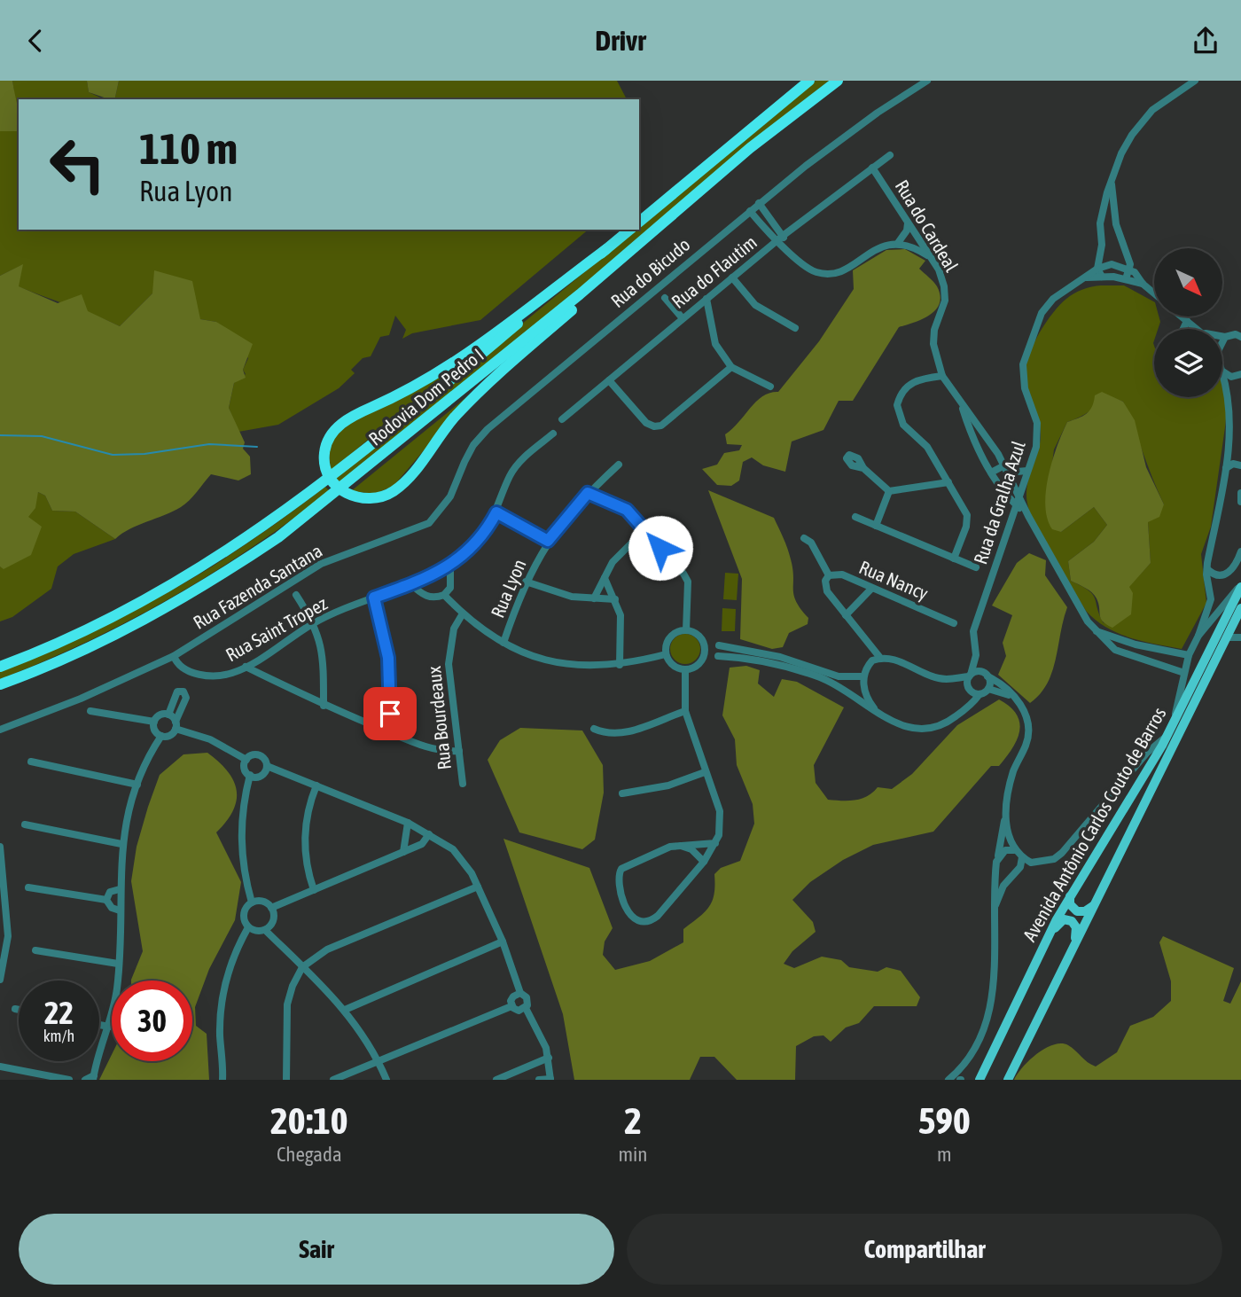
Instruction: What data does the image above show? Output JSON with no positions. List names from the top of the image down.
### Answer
{
  "streets": {
    "highway": ["Rodovia Dom Pedro I"],
    "main road": ["Avenida Antônio Carlos Couto de Barros"],
    "street": [
      "Rua do Cardeal",
      "Rua do Flautim",
      "Rua do Bicudo",
      "Rua da Gralha Azul",
      "Rua Nancy",
      "Rua Fazenda Santana",
      "Rua Lyon",
      "Rua Saint Tropez",
      "Rua Bourdeaux"
    ]
  },
  "crossings": [
    ["Rua do Cardeal", "Rua do Flautim"],
    ["Rua do Bicudo", "Rua Fazenda Santana"],
    ["Rua Fazenda Santana", "Rua Saint Tropez"]
  ],
  "north": "bottom right",
  "page": {
    "header": "Drivr",
    "turn": ["110 m", "Rua Lyon"],
    "speed": "22 km/h",
    "limit": "30",
    "eta": [
      "20:10",
      "Chegada",
      "2",
      "min",
      "590",
      "m"
    ],
    "buttons": ["Sair", "Compartilhar"]
  }
}
